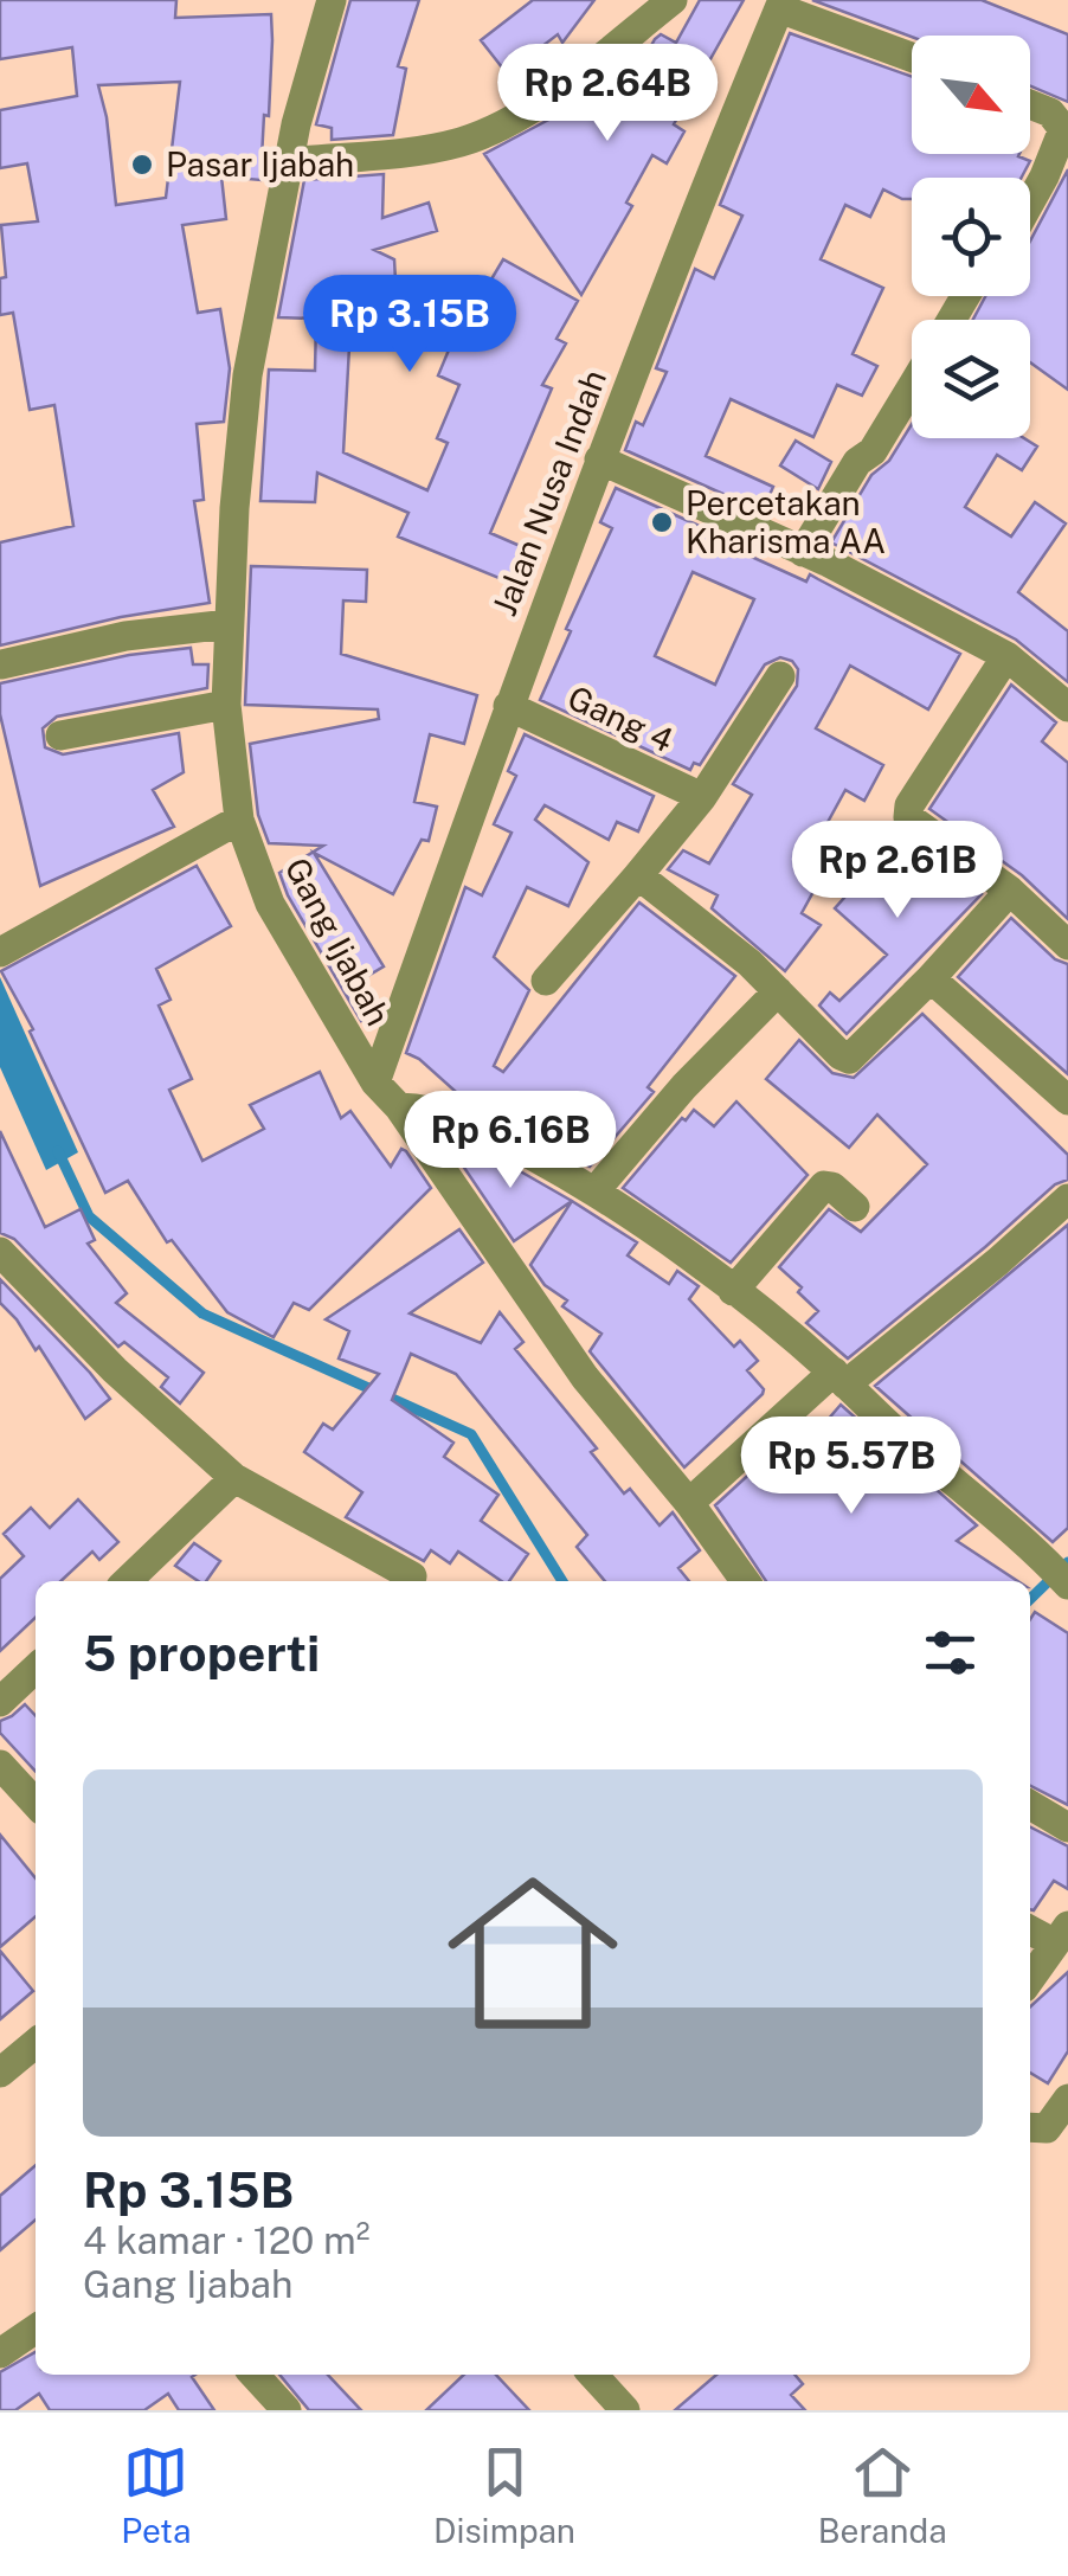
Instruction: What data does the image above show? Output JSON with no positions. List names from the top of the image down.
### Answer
{
  "streets": {
    "street": ["Jalan Nusa Indah", "Gang 4", "Gang Ijabah"]
  },
  "crossings": [
    ["Jalan Nusa Indah", "Gang 4"],
    ["Jalan Nusa Indah", "Gang Ijabah"]
  ],
  "places": ["Pasar Ijabah", "Percetakan Kharisma AA"],
  "north": "bottom right",
  "page": {
    "price": [
      "Rp 2.64B",
      "Rp 3.15B",
      "Rp 2.61B",
      "Rp 6.16B",
      "Rp 5.57B"
    ],
    "heading": "5 properti",
    "list": [
      {
        "name": "Rp 3.15B",
        "note": "4 kamar · 120 m² · Gang Ijabah"
      }
    ],
    "tabs": ["Peta", "Disimpan", "Beranda"]
  }
}
